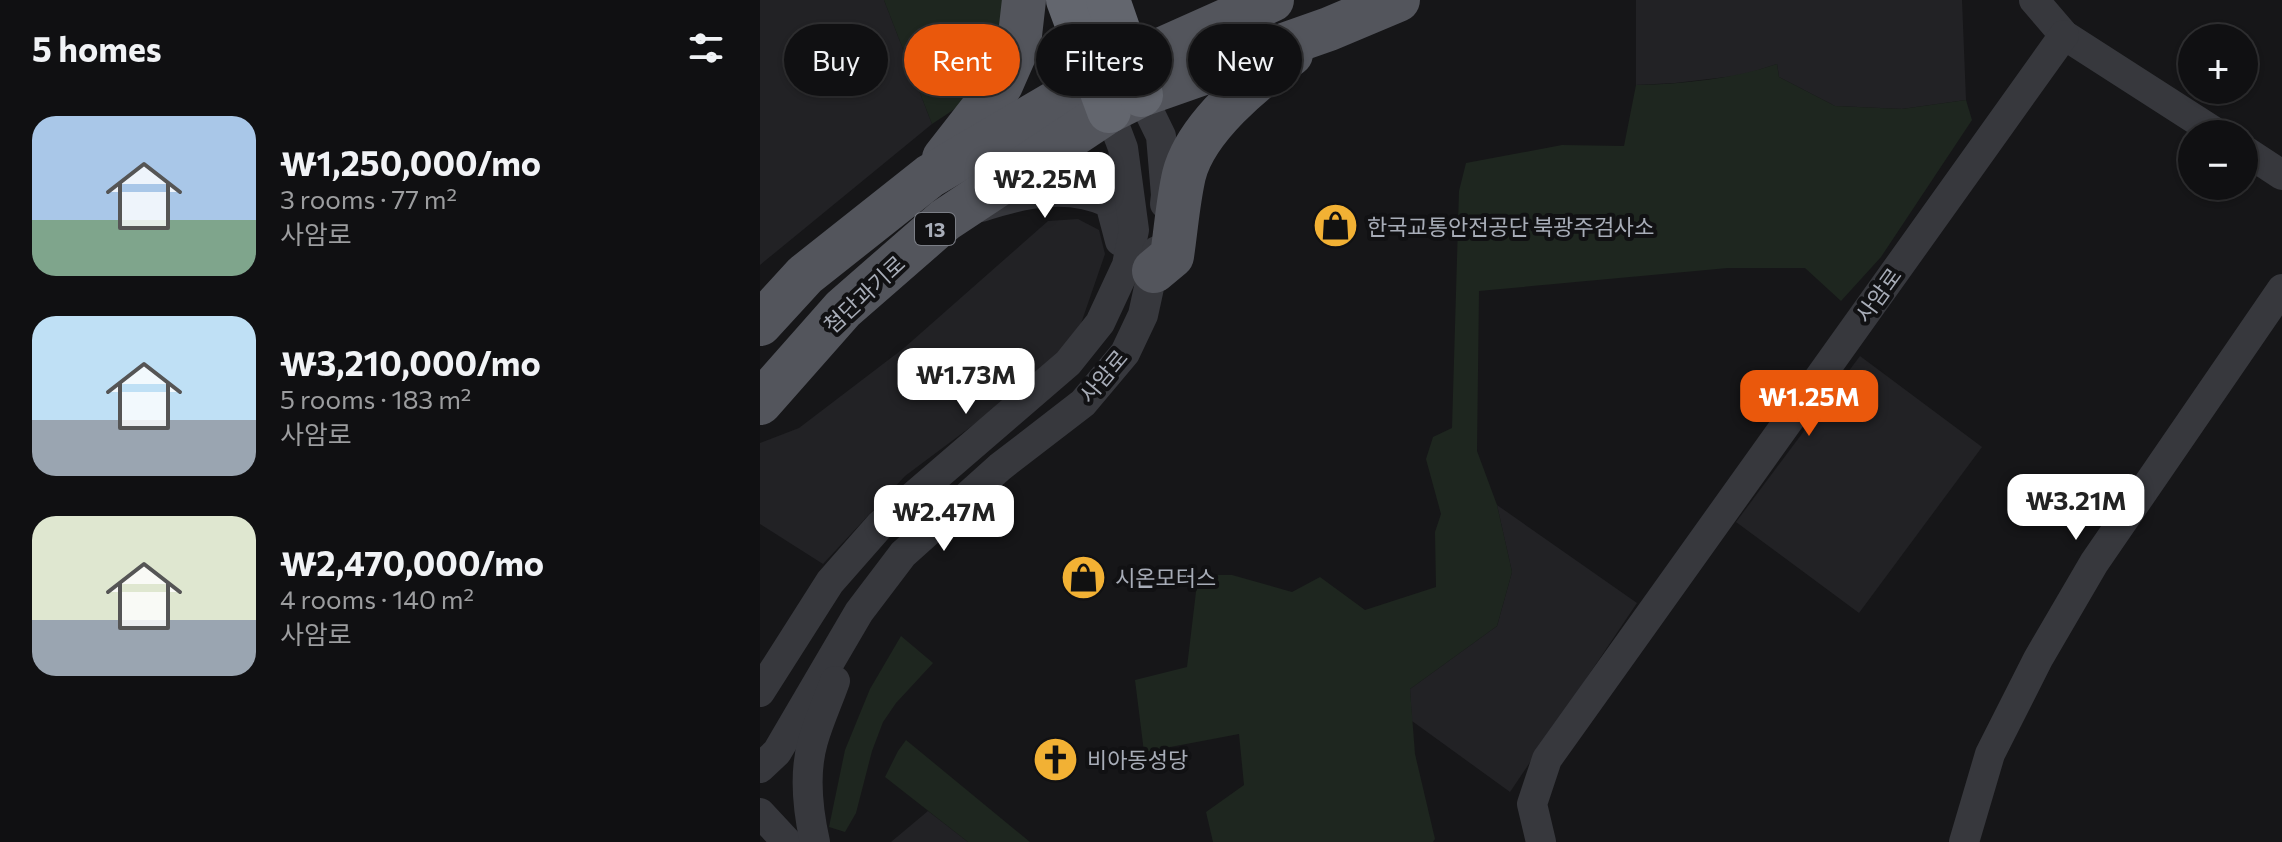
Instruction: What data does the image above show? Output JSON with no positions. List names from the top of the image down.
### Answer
{
  "streets": {
    "main road": ["13", "첨단과기로"],
    "street": ["사암로"]
  },
  "crossings": [
    ["첨단과기로", "사암로"]
  ],
  "places": {
    "shop": ["한국교통안전공단 북광주검사소", "시온모터스"],
    "church": ["비아동성당"]
  },
  "page": {
    "heading": "5 homes",
    "map_buttons": ["+", "−"],
    "chip": [
      "Buy",
      "Rent",
      "Filters",
      "New"
    ],
    "list": [
      {
        "name": "₩1,250,000/mo",
        "note": "3 rooms · 77 m² · 사암로"
      },
      {
        "name": "₩3,210,000/mo",
        "note": "5 rooms · 183 m² · 사암로"
      },
      {
        "name": "₩2,470,000/mo",
        "note": "4 rooms · 140 m² · 사암로"
      }
    ],
    "price": [
      "₩2.25M",
      "₩1.73M",
      "₩1.25M",
      "₩3.21M",
      "₩2.47M"
    ]
  }
}
